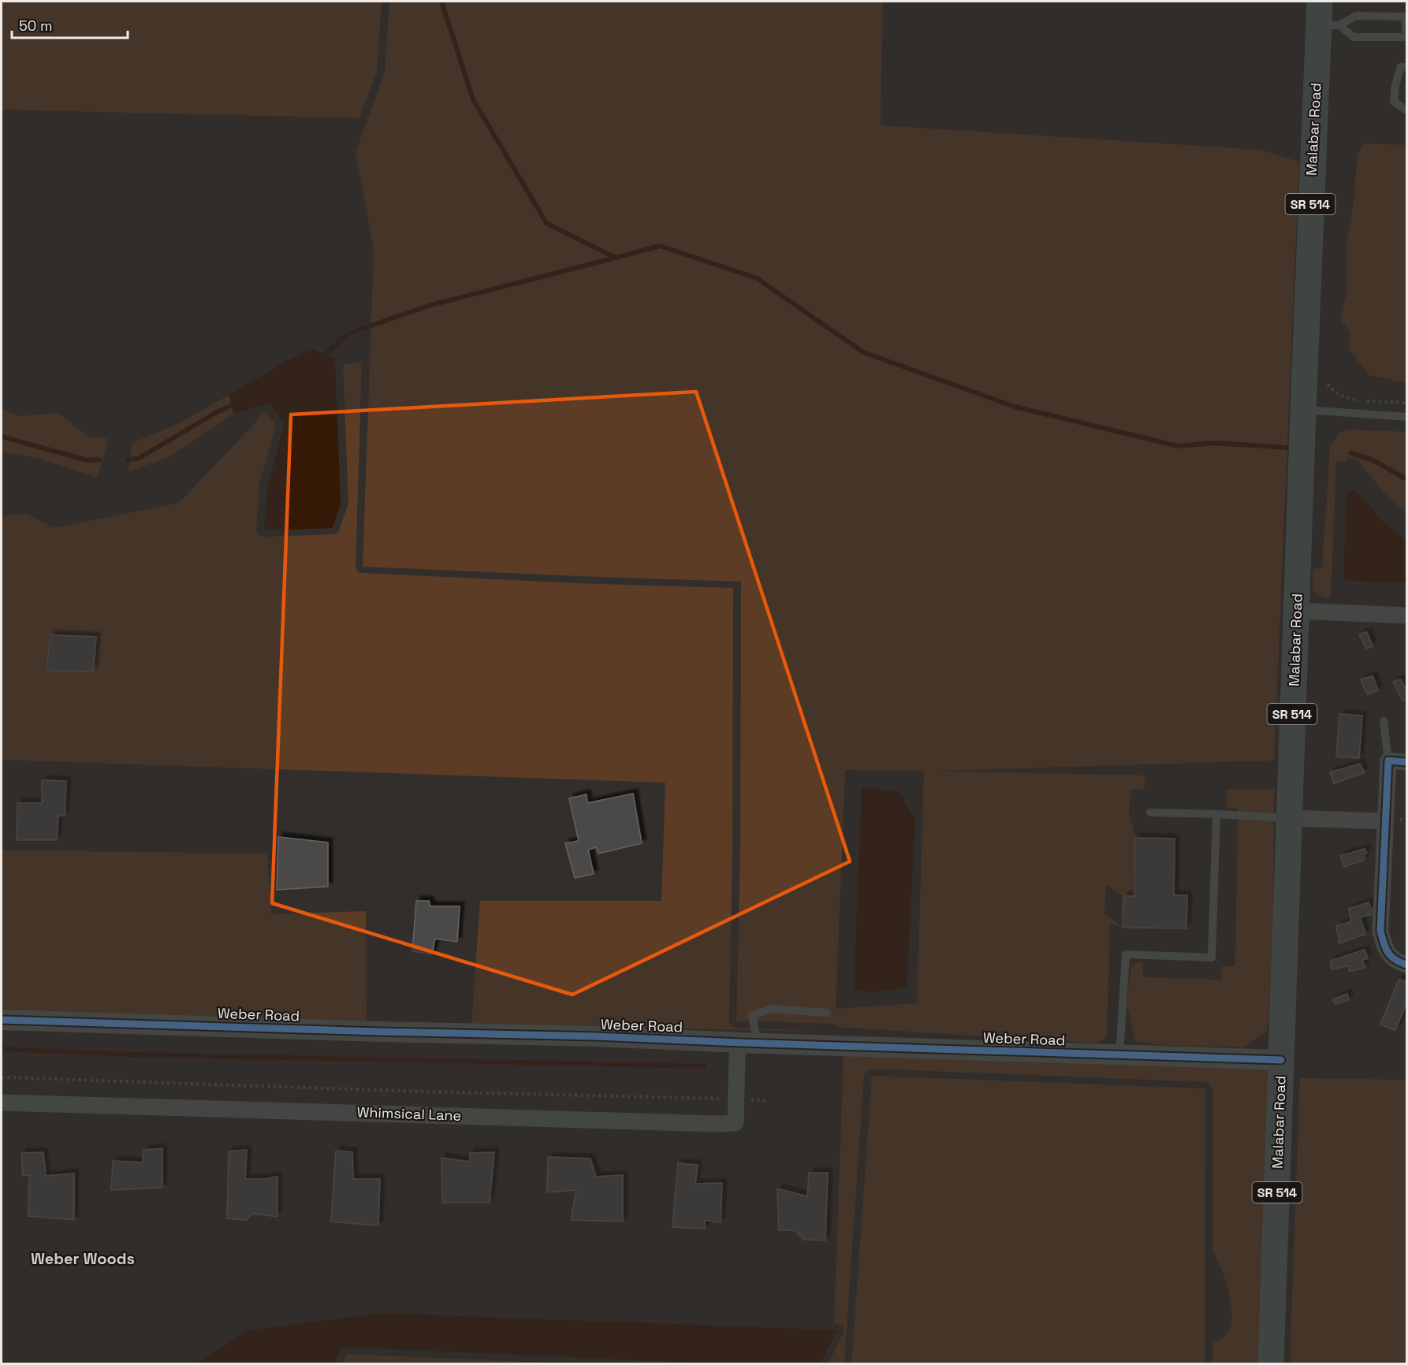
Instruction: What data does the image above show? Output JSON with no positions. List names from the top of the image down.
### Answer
{
  "streets": {
    "main road": ["Malabar Road", "SR 514"],
    "street": ["Weber Road", "Whimsical Lane"]
  },
  "crossings": [
    ["Malabar Road", "Weber Road"],
    ["Weber Road", "Whimsical Lane"]
  ],
  "districts": ["Weber Woods"],
  "scale_bar": "50 m"
}
